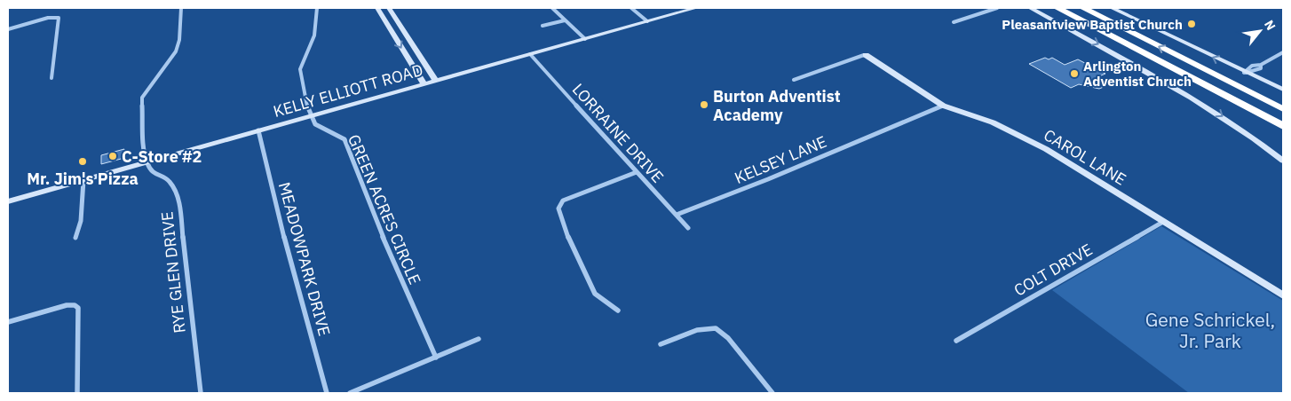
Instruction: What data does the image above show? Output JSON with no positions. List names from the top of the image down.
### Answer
{
  "streets": {
    "street": [
      "KELLY ELLIOTT ROAD",
      "LORRAINE DRIVE",
      "CAROL LANE",
      "KELSEY LANE",
      "GREEN ACRES CIRCLE",
      "MEADOWPARK DRIVE",
      "COLT DRIVE",
      "RYE GLEN DRIVE"
    ]
  },
  "crossings": [
    ["KELLY ELLIOTT ROAD", "LORRAINE DRIVE"],
    ["KELLY ELLIOTT ROAD", "GREEN ACRES CIRCLE"],
    ["KELLY ELLIOTT ROAD", "MEADOWPARK DRIVE"],
    ["KELLY ELLIOTT ROAD", "RYE GLEN DRIVE"],
    ["LORRAINE DRIVE", "KELSEY LANE"],
    ["CAROL LANE", "KELSEY LANE"],
    ["CAROL LANE", "COLT DRIVE"]
  ],
  "parks": ["Gene Schrickel, Jr. Park"],
  "places": [
    "Pleasantview Baptist Church",
    "Arlington Adventist Chruch",
    "Burton Adventist Academy",
    "C-Store #2",
    "Mr. Jim's Pizza"
  ],
  "north": "top right"
}
